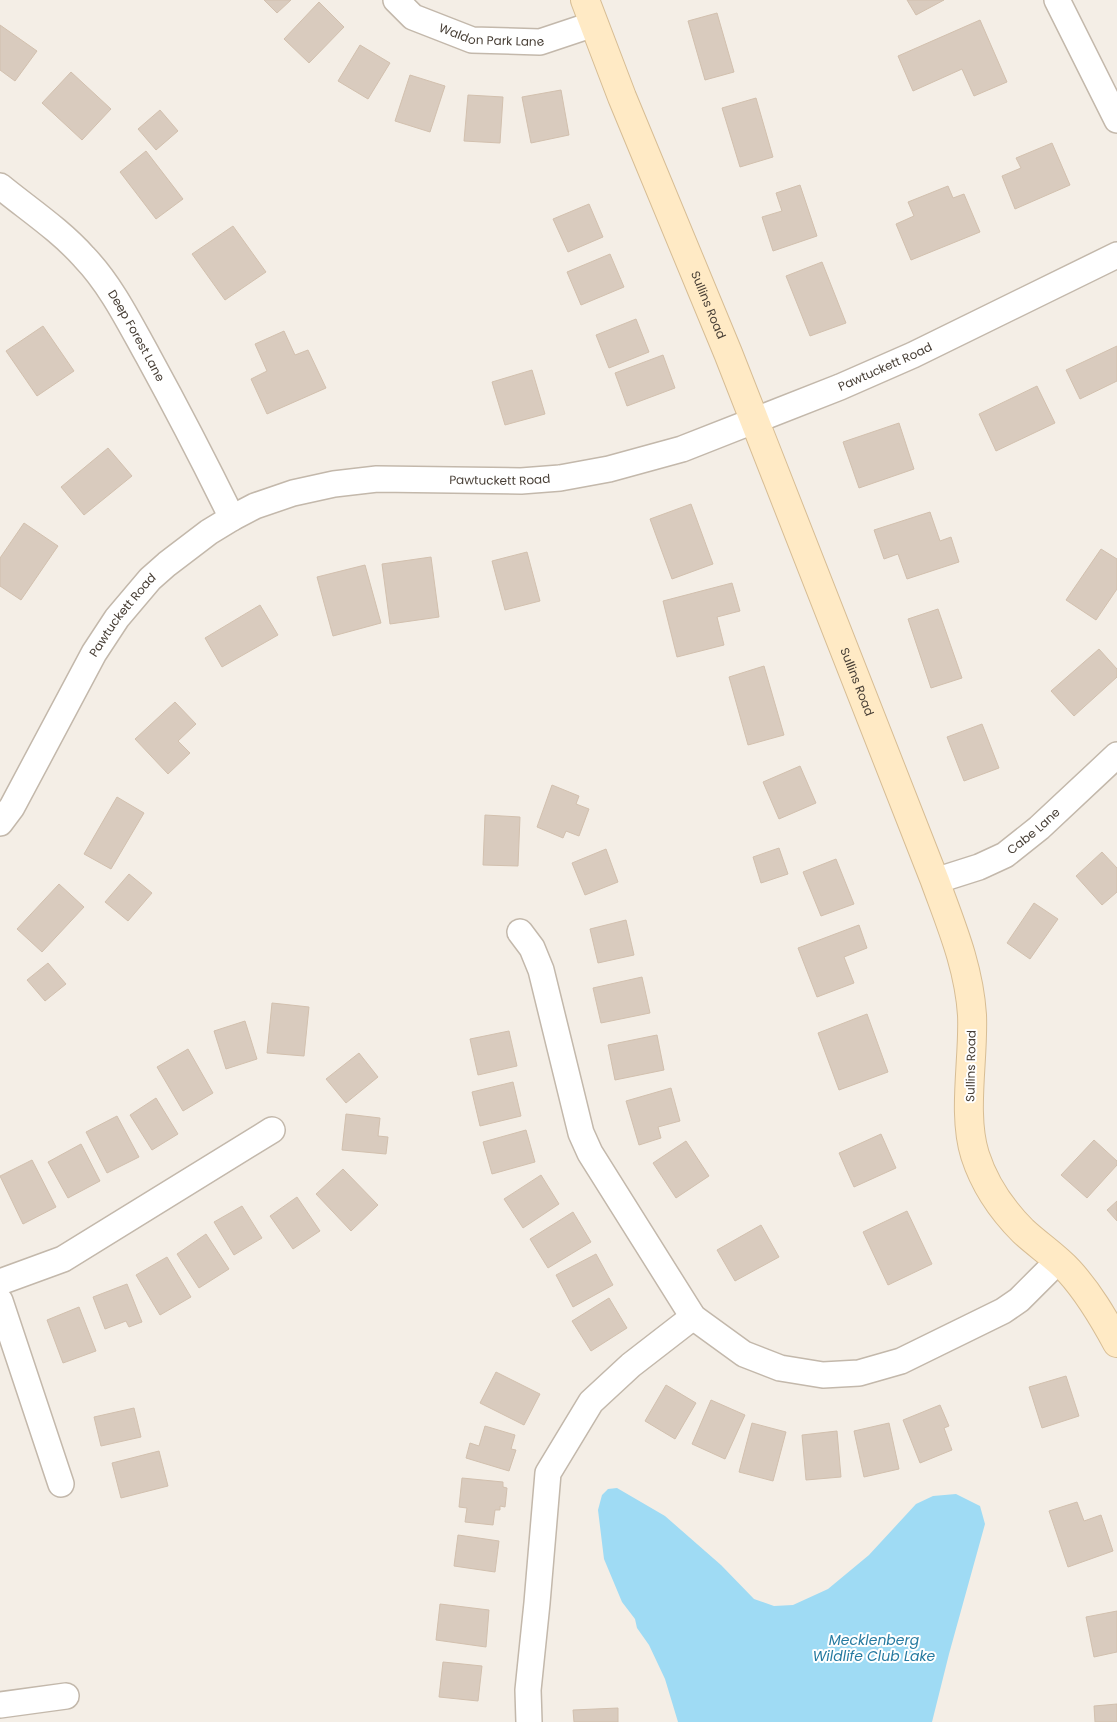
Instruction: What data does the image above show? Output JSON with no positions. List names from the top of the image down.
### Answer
{
  "streets": {
    "street": [
      "Waldon Park Lane",
      "Sullins Road",
      "Deep Forest Lane",
      "Pawtuckett Road",
      "Cabe Lane"
    ]
  },
  "crossings": [
    ["Waldon Park Lane", "Sullins Road"],
    ["Sullins Road", "Pawtuckett Road"],
    ["Sullins Road", "Cabe Lane"],
    ["Deep Forest Lane", "Pawtuckett Road"]
  ],
  "water": ["Mecklenberg Wildlife Club Lake"]
}
